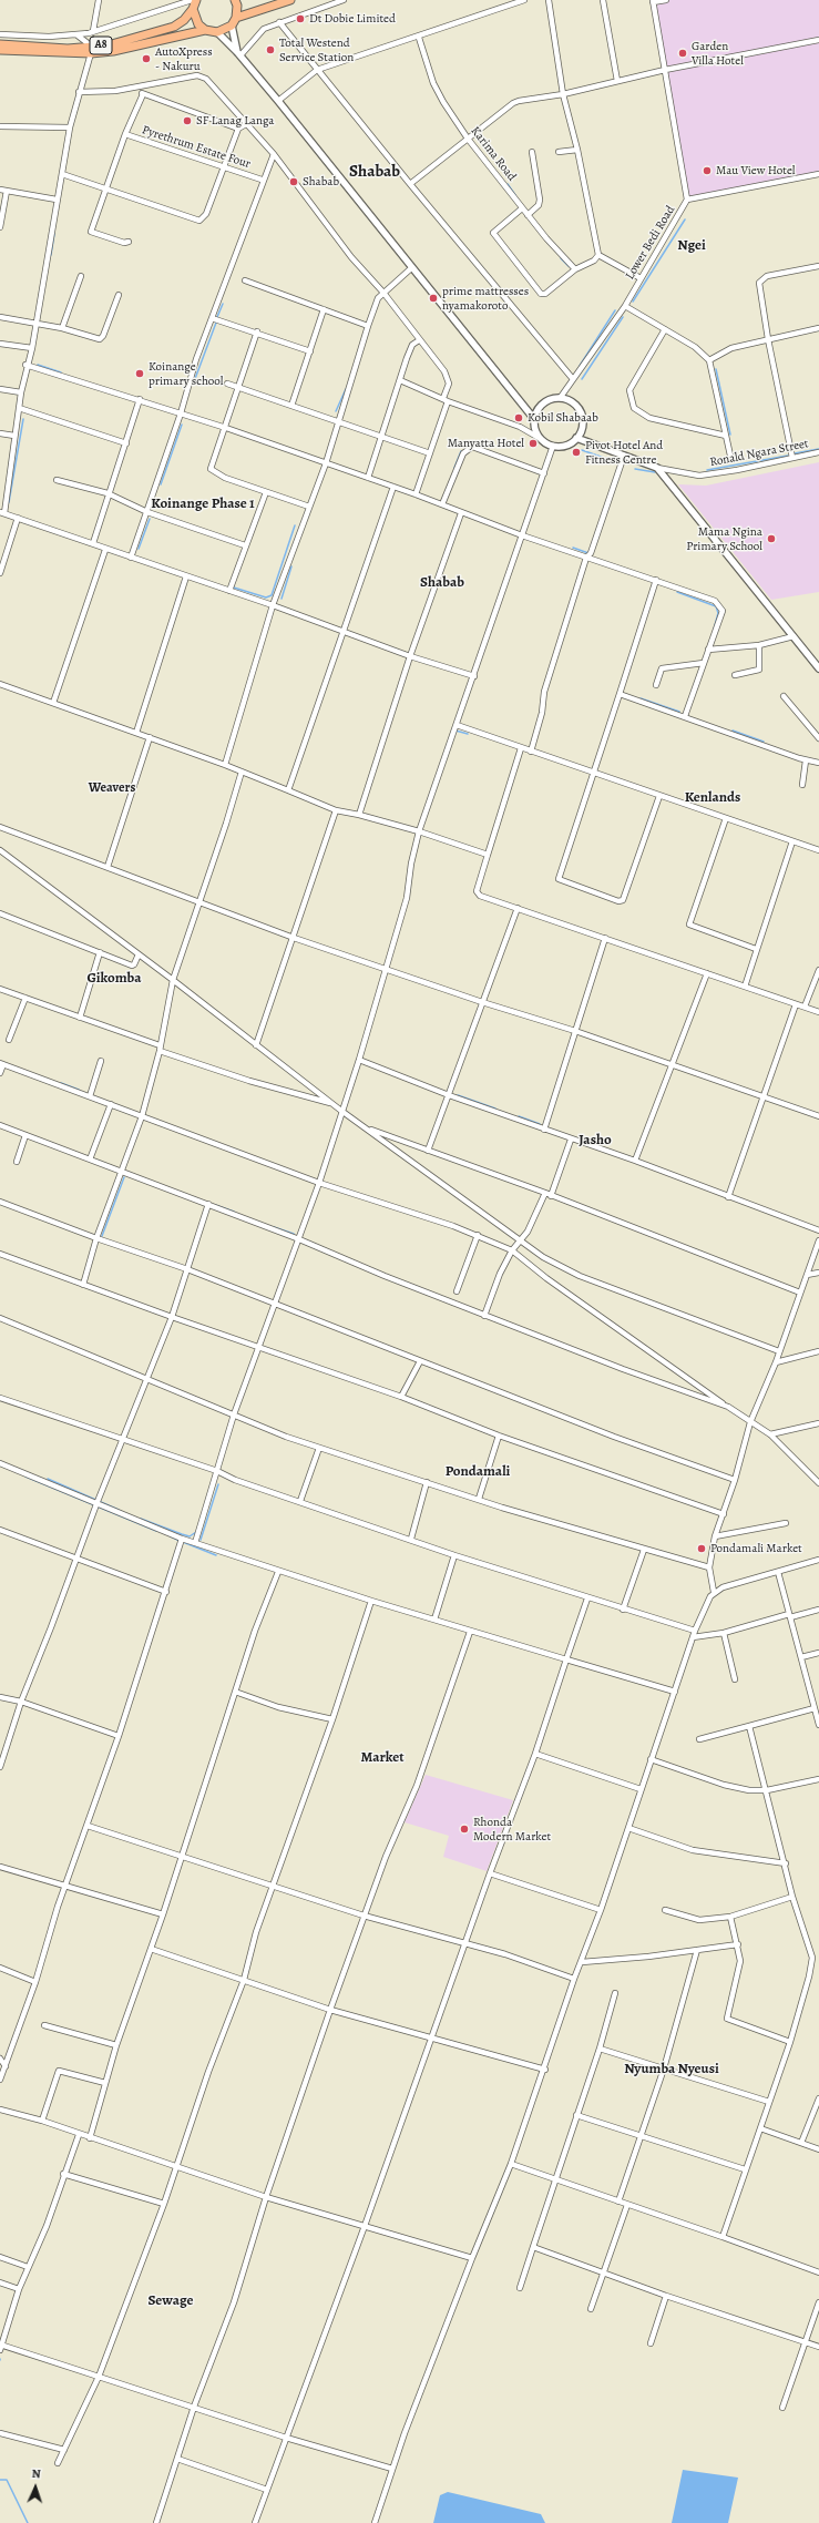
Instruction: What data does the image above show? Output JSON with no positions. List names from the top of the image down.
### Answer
{
  "streets": {
    "highway": ["A8"],
    "street": [
      "Pyrethrum Estate Four",
      "Karima Road",
      "Lower Bedi Road",
      "Ronald Ngara Street"
    ]
  },
  "crossings": [
    ["Lower Bedi Road", "Ronald Ngara Street"]
  ],
  "districts": [
    "Shabab",
    "Ngei",
    "Koinange Phase 1",
    "Shabab",
    "Weavers",
    "Kenlands",
    "Gikomba",
    "Jasho",
    "Pondamali",
    "Market",
    "Nyumba Nyeusi",
    "Sewage"
  ],
  "places": [
    "Dt Dobie Limited",
    "Total Westend Service Station",
    "Garden Villa Hotel",
    "AutoXpress - Nakuru",
    "SF Lanag Langa",
    "Mau View Hotel",
    "Shabab",
    "prime mattresses nyamakoroto",
    "Koinange primary school",
    "Kobil Shabaab",
    "Manyatta Hotel",
    "Pivot Hotel And Fitness Centre",
    "Mama Ngina Primary School",
    "Pondamali Market",
    "Rhonda Modern Market"
  ],
  "north": "top"
}
